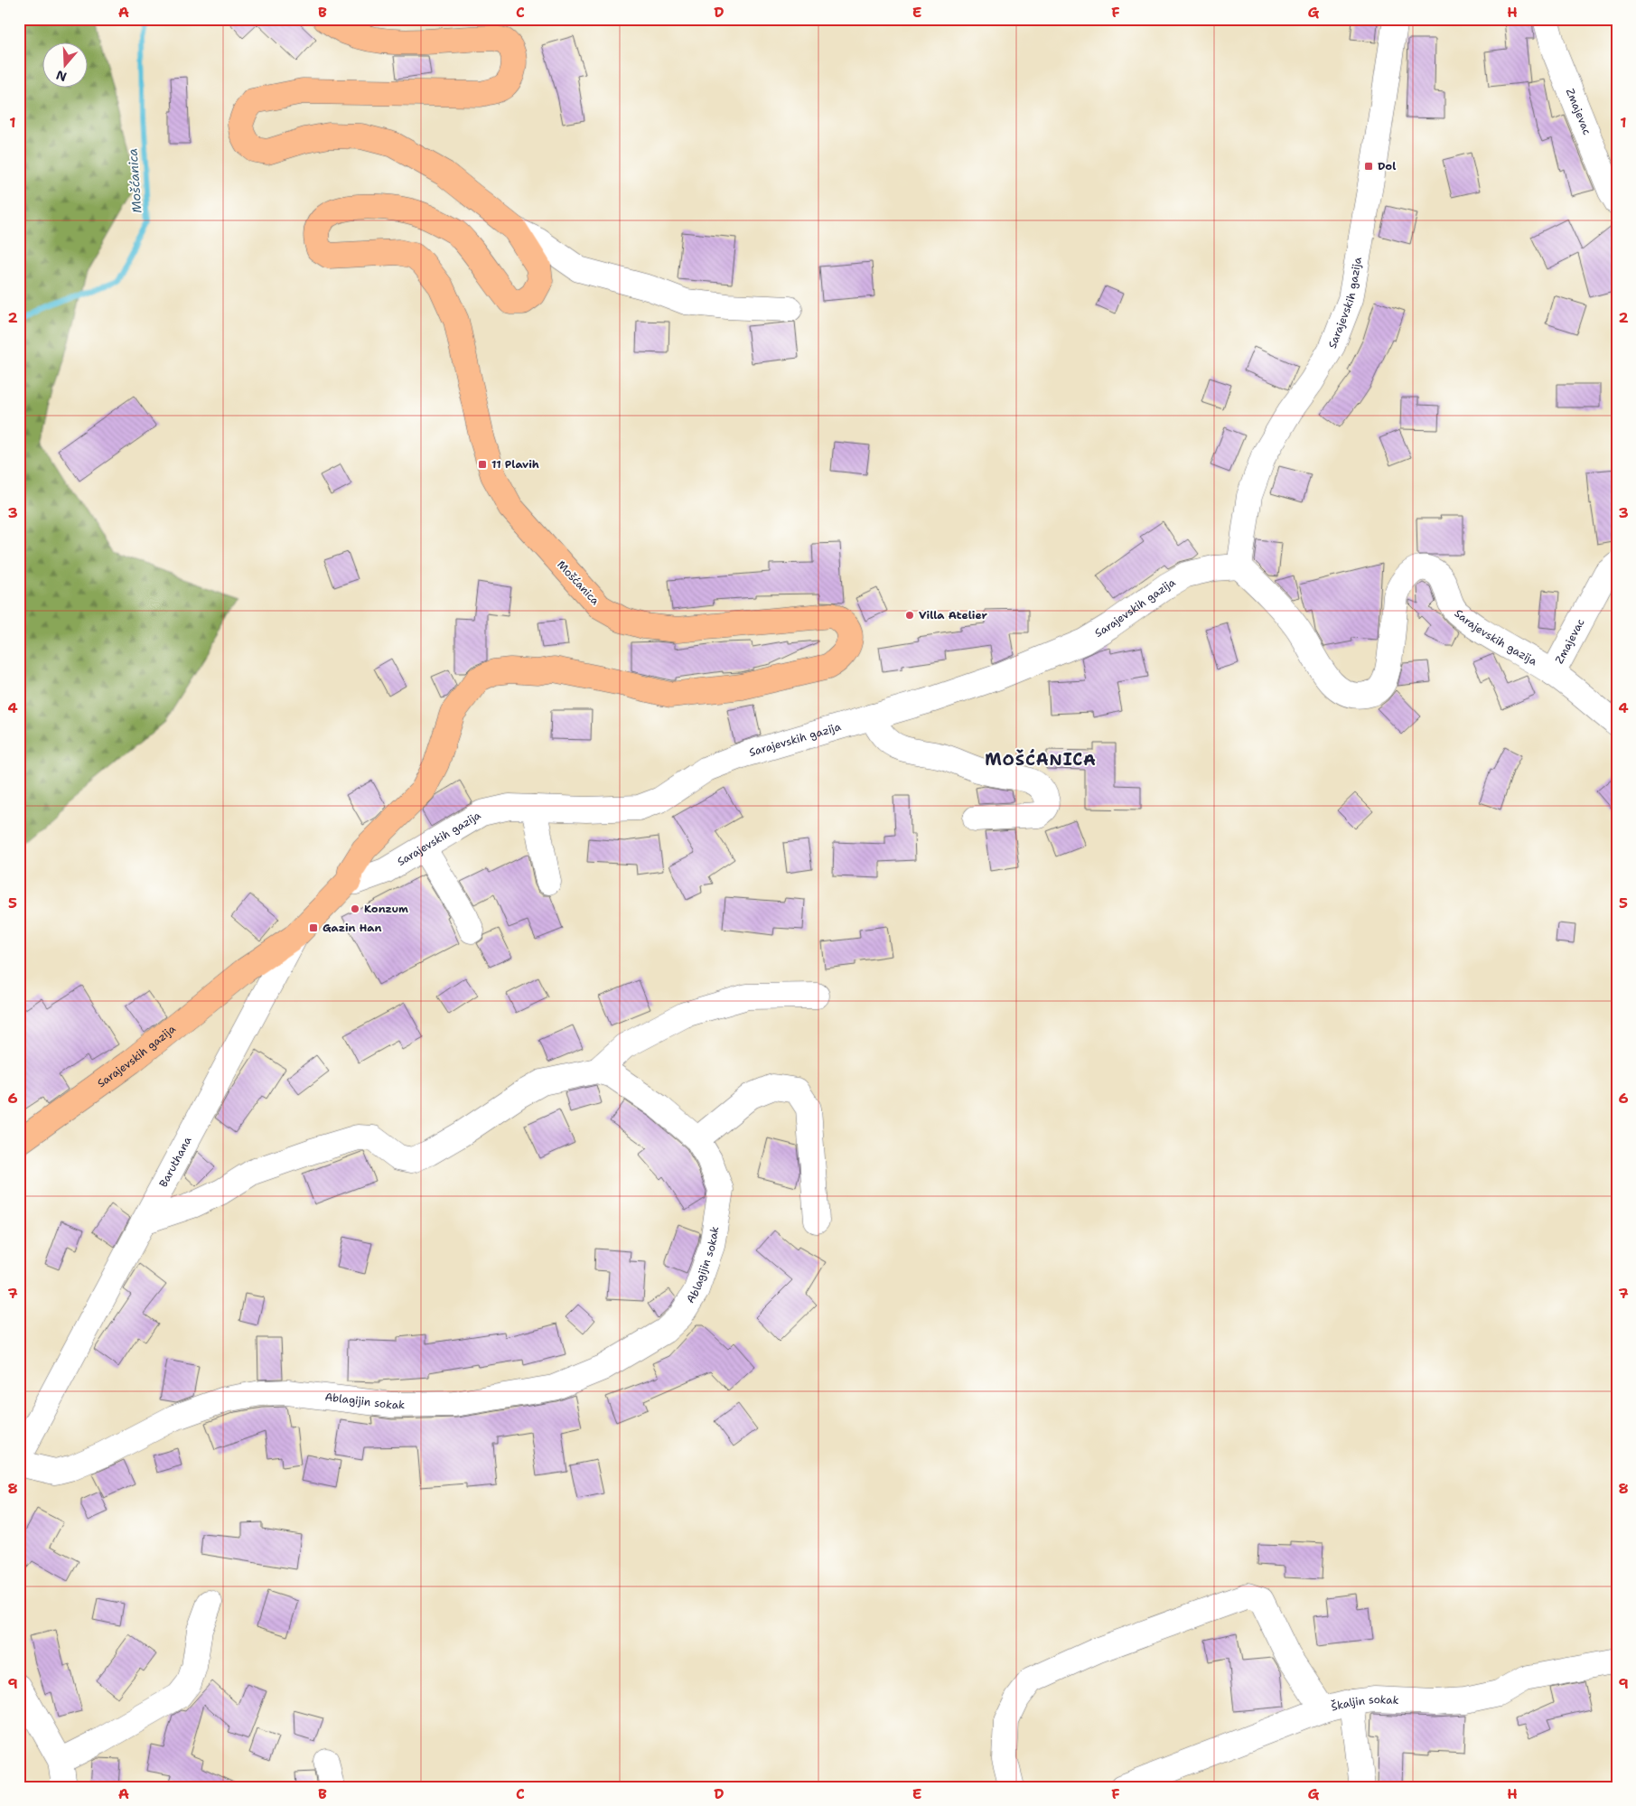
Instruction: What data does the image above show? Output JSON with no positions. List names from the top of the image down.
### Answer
{
  "streets": {
    "main road": ["Sarajevskih gazija", "Mošćanica", "Baruthana"],
    "street": ["Zmajevac", "Ablagijin sokak", "Škaljin sokak"]
  },
  "crossings": [
    ["Zmajevac", "Sarajevskih gazija"],
    ["Sarajevskih gazija", "Mošćanica"],
    ["Sarajevskih gazija", "Baruthana"],
    ["Mošćanica", "Baruthana"]
  ],
  "districts": ["MOŠĆANICA"],
  "water": ["Mošćanica"],
  "places": {
    "transit": ["Dol", "11 Plavih", "Gazin Han"],
    "other": ["Villa Atelier", "Konzum"]
  },
  "north": "bottom",
  "grid": {
    "columns": [
      "A",
      "B",
      "C",
      "D",
      "E",
      "F",
      "G",
      "H"
    ],
    "rows": [
      "1",
      "2",
      "3",
      "4",
      "5",
      "6",
      "7",
      "8",
      "9"
    ]
  }
}
